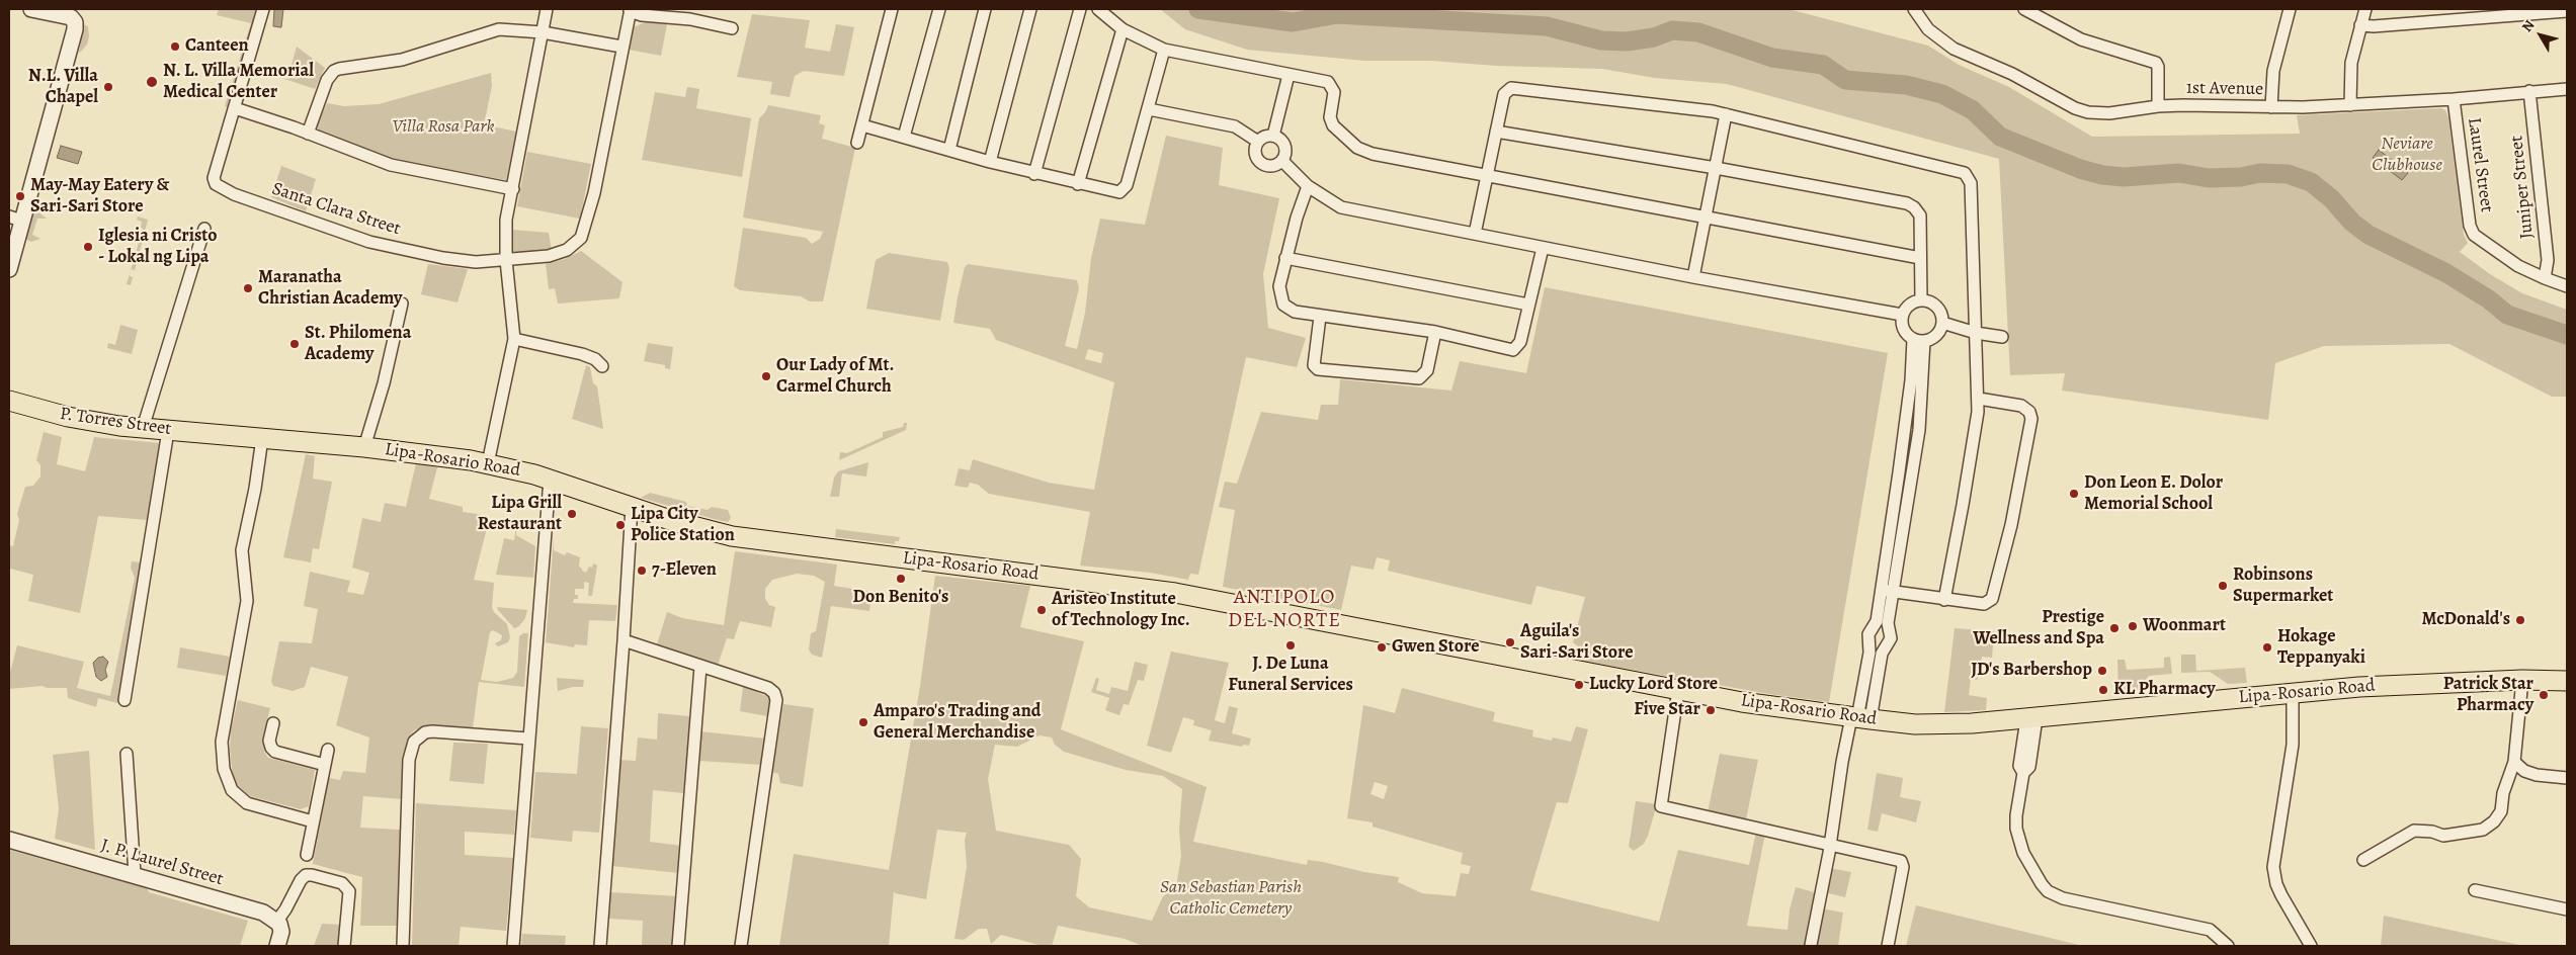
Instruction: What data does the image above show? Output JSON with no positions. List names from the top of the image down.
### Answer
{
  "streets": {
    "main road": ["P. Torres Street", "Lipa-Rosario Road"],
    "street": [
      "1st Avenue",
      "Laurel Street",
      "Juniper Street",
      "Santa Clara Street",
      "J. P. Laurel Street"
    ]
  },
  "crossings": [
    ["1st Avenue", "Laurel Street"],
    ["1st Avenue", "Juniper Street"],
    ["Laurel Street", "Juniper Street"],
    ["P. Torres Street", "Lipa-Rosario Road"]
  ],
  "districts": ["ANTIPOLO DEL NORTE"],
  "parks": ["Villa Rosa Park", "Neviare Clubhouse", "San Sebastian Parish Catholic Cemetery"],
  "places": [
    "Canteen",
    "N. L. Villa Memorial Medical Center",
    "N.L. Villa Chapel",
    "May-May Eatery & Sari-Sari Store",
    "Iglesia ni Cristo - Lokal ng Lipa",
    "Maranatha Christian Academy",
    "St. Philomena Academy",
    "Our Lady of Mt. Carmel Church",
    "Don Leon E. Dolor Memorial School",
    "Lipa Grill Restaurant",
    "Lipa City Police Station",
    "7-Eleven",
    "Don Benito's",
    "Robinsons Supermarket",
    "Aristeo Institute of Technology Inc.",
    "McDonald's",
    "Woonmart",
    "Prestige Wellness and Spa",
    "Aguila's Sari-Sari Store",
    "J. De Luna Funeral Services",
    "Gwen Store",
    "Hokage Teppanyaki",
    "JD's Barbershop",
    "Lucky Lord Store",
    "KL Pharmacy",
    "Patrick Star Pharmacy",
    "Five Star",
    "Amparo's Trading and General Merchandise"
  ],
  "north": "top left"
}
